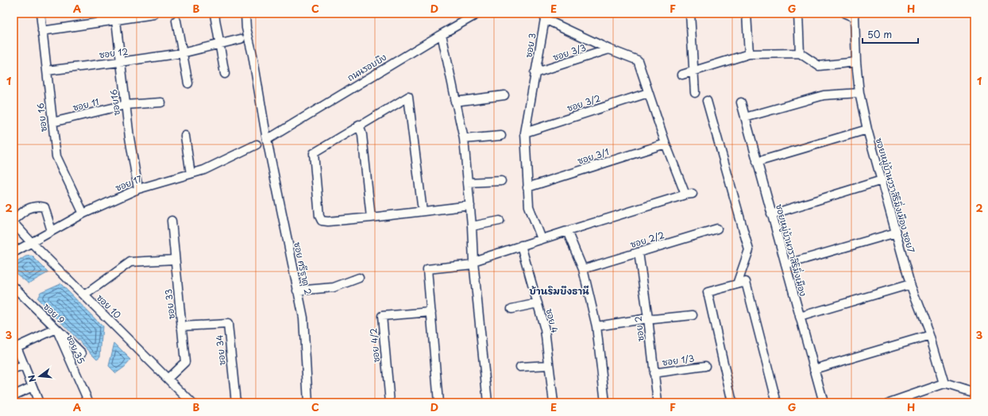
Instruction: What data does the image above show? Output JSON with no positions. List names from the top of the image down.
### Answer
{
  "streets": {
    "street": [
      "ซอย 3",
      "ซอย 3/3",
      "ซอย 12",
      "ถนนรอบบึง",
      "ซอย16",
      "ซอย 3/2",
      "ซอย 11",
      "ซอย 16",
      "ซอย 3/1",
      "ซอย 17",
      "ซอยหมู่บ้านวราสิริมิ่งเมือง ซอย7",
      "ซอย 2/2",
      "ซอยหมู่บ้านวราสิริมิ่งเมือง",
      "ซอย ศรีฐาตุ 2",
      "ซอย 33",
      "ซอย 10",
      "ซอย 9",
      "ซอย 4",
      "ซอย 2",
      "ซอย 4/2",
      "ซอย 35",
      "ซอย 34",
      "ซอย 1/3"
    ]
  },
  "crossings": [
    ["ซอย 3", "ซอย 3/3"],
    ["ซอย 3", "ซอย 3/2"],
    ["ซอย 3", "ซอย 3/1"],
    ["ซอย 12", "ซอย16"],
    ["ซอย 12", "ซอย 16"],
    ["ถนนรอบบึง", "ซอย ศรีฐาตุ 2"],
    ["ซอย16", "ซอย 11"],
    ["ซอย16", "ซอย 17"],
    ["ซอย 11", "ซอย 16"],
    ["ซอย 16", "ซอย 17"],
    ["ซอย 17", "ซอย 10"],
    ["ซอย 2/2", "ซอย 2"],
    ["ซอย 33", "ซอย 10"],
    ["ซอย 33", "ซอย 34"],
    ["ซอย 9", "ซอย 35"],
    ["ซอย 2", "ซอย 1/3"]
  ],
  "districts": ["บ้านริมบึงธานี"],
  "scale_bar": "50 m",
  "north": "left",
  "grid": {
    "columns": [
      "A",
      "B",
      "C",
      "D",
      "E",
      "F",
      "G",
      "H"
    ],
    "rows": ["1", "2", "3"]
  }
}
